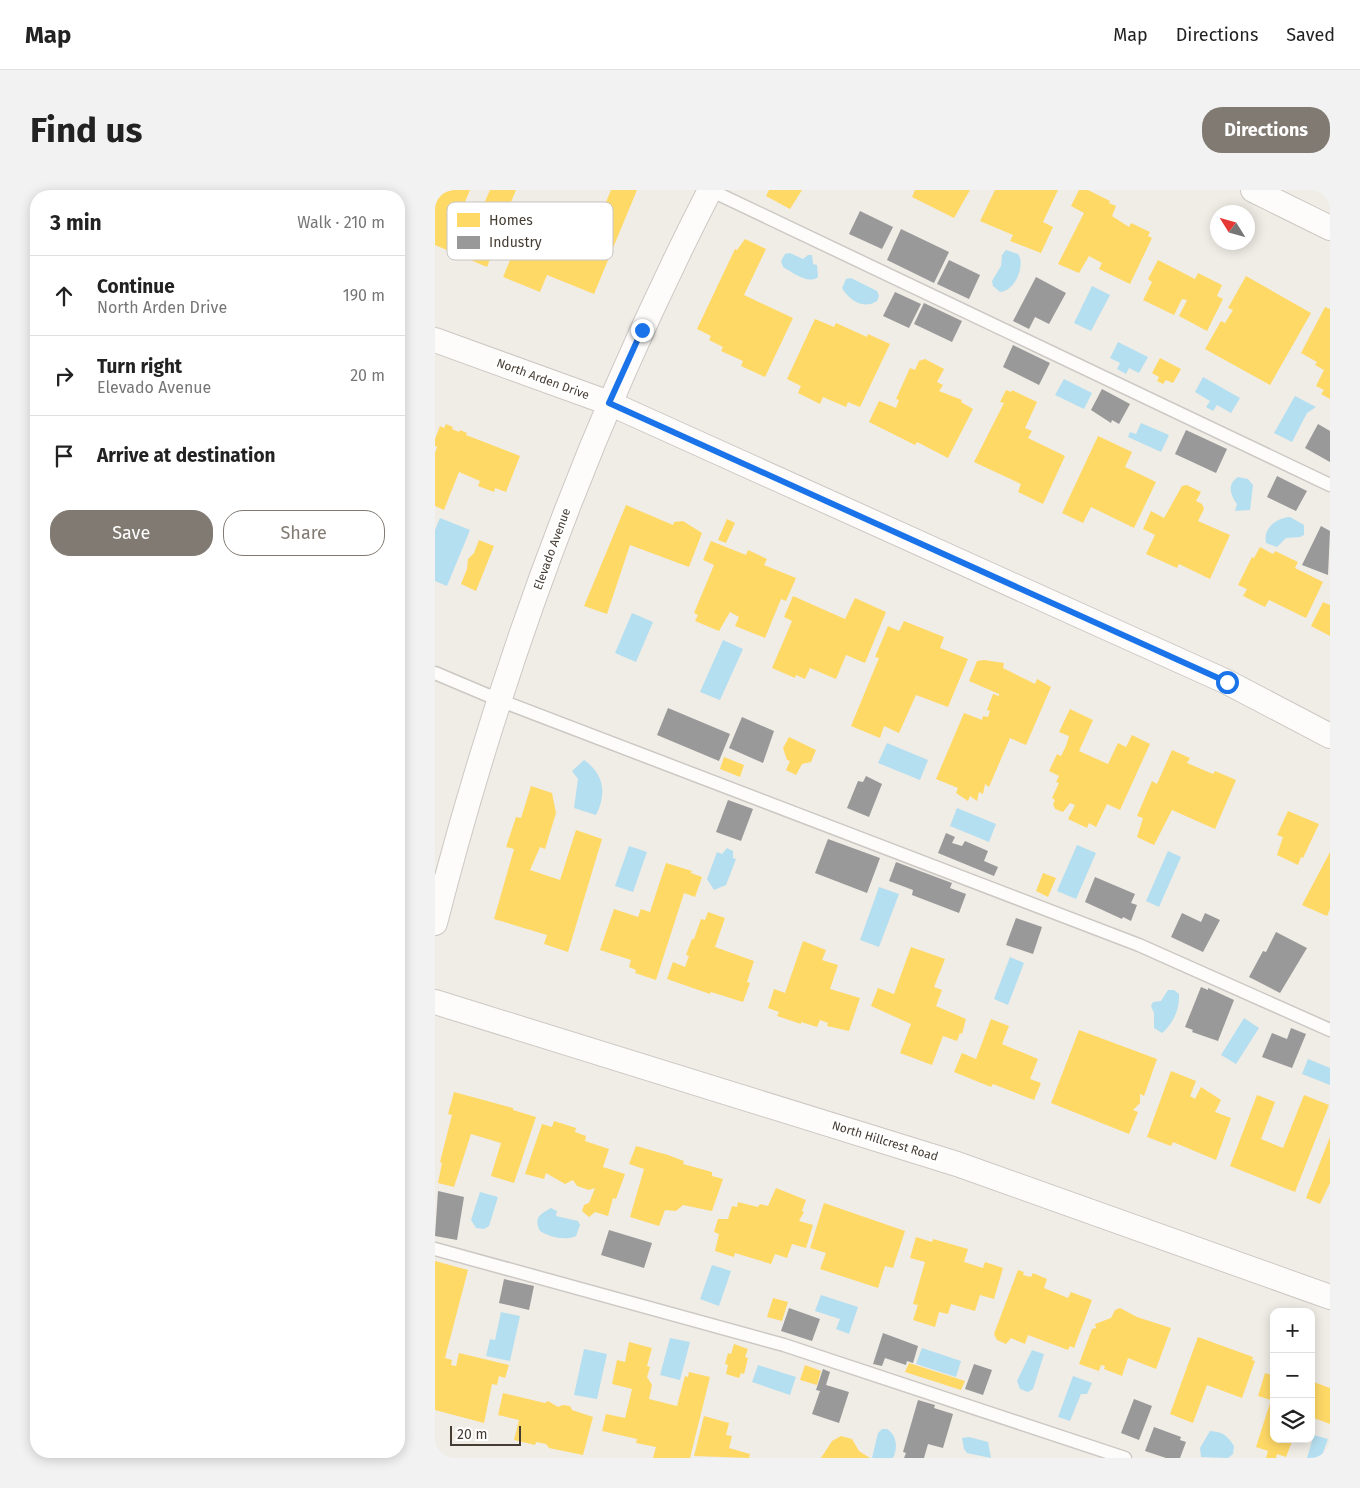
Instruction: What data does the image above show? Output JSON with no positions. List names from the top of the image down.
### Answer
{
  "streets": {
    "street": ["North Arden Drive", "Elevado Avenue", "North Hillcrest Road"]
  },
  "crossings": [
    ["North Arden Drive", "Elevado Avenue"]
  ],
  "legend": ["Homes", "Industry"],
  "scale_bar": "20 m",
  "north": "top left",
  "page": {
    "header": "Map",
    "nav": ["Map", "Directions", "Saved"],
    "buttons": [
      "Directions",
      ["Save", "Share"]
    ],
    "title": "Find us",
    "heading": ["3 min", "Walk · 210 m"],
    "list": [
      ["Continue", "North Arden Drive", "190 m"],
      ["Turn right", "Elevado Avenue", "20 m"],
      "Arrive at destination"
    ],
    "map_buttons": ["+", "−"],
    "scale": "20 m"
  }
}
